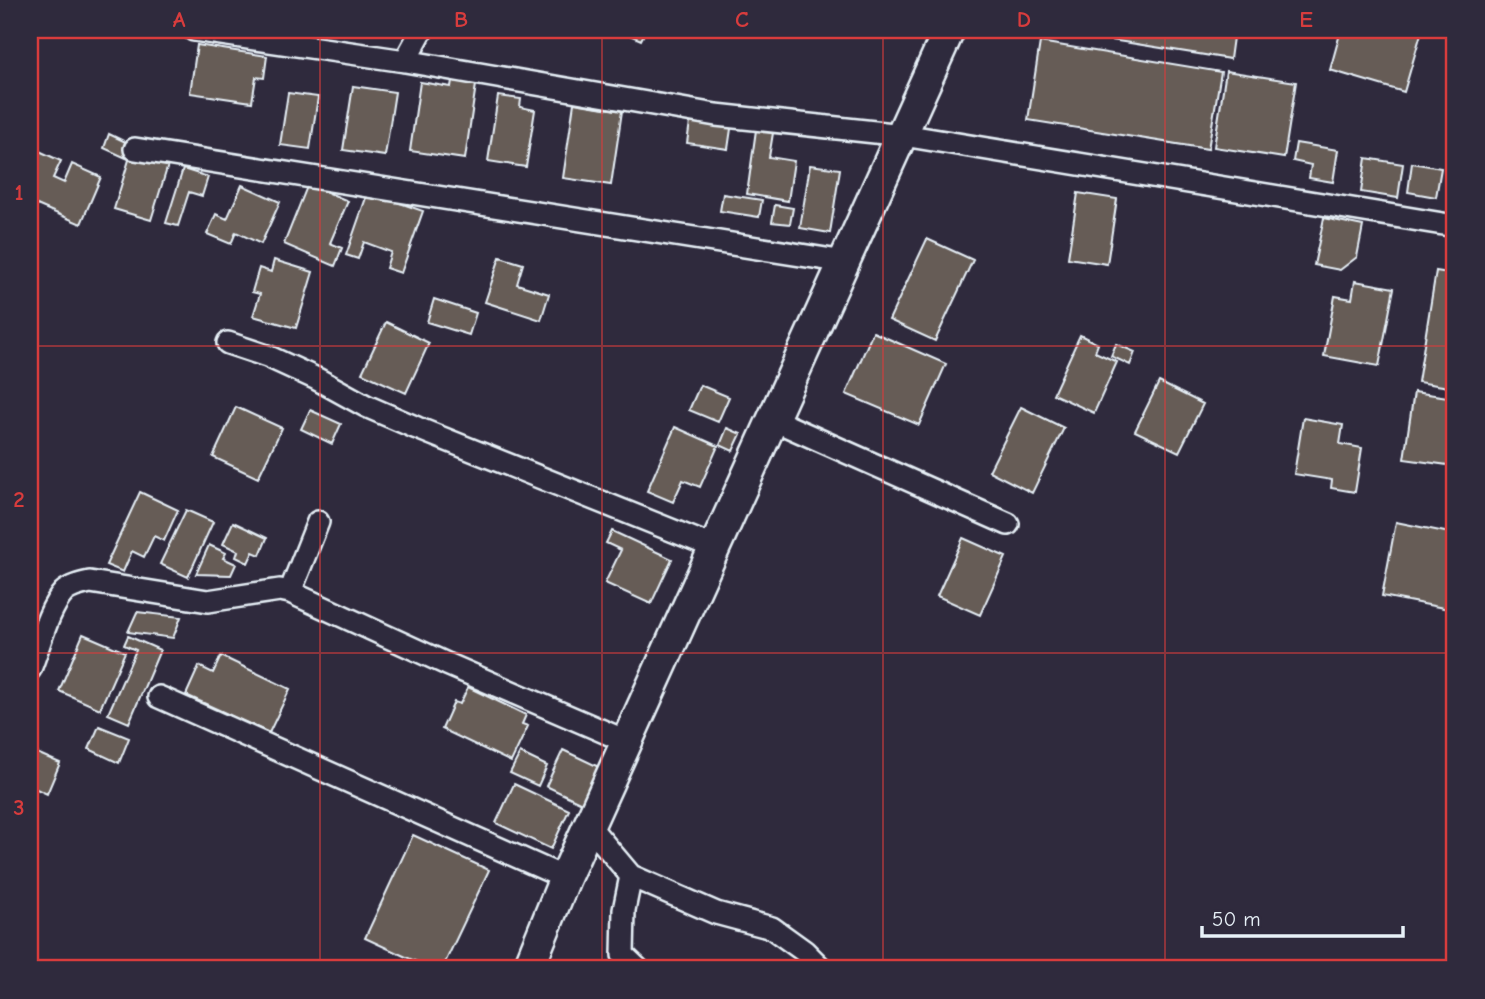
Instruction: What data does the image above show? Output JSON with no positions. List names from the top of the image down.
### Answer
{
  "scale_bar": "50 m",
  "grid": {
    "columns": [
      "A",
      "B",
      "C",
      "D",
      "E"
    ],
    "rows": ["1", "2", "3"]
  }
}
